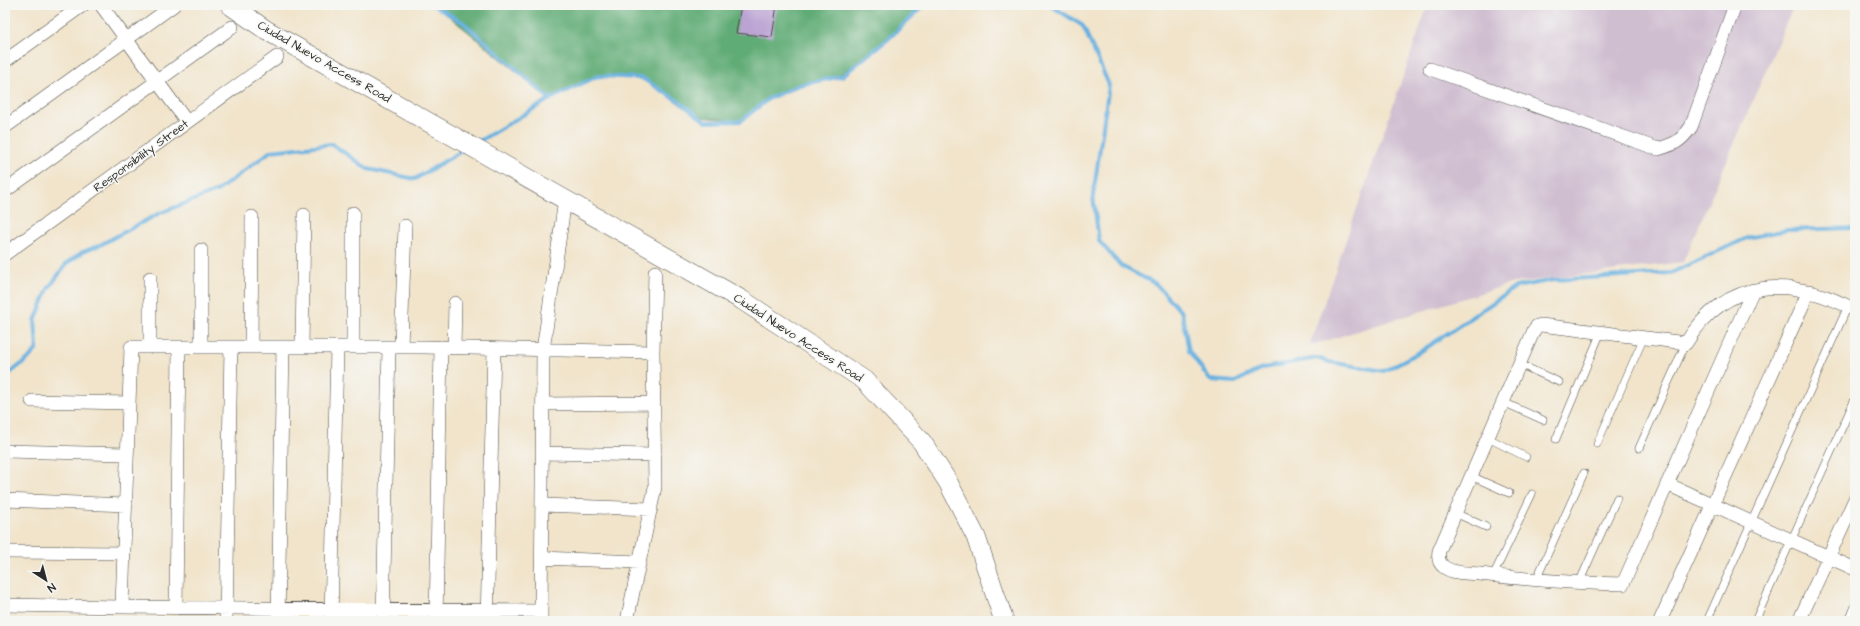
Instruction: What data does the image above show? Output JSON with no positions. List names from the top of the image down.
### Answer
{
  "streets": {
    "street": ["Ciudad Nuevo Access Road", "Responsibility Street"]
  },
  "north": "bottom right"
}
